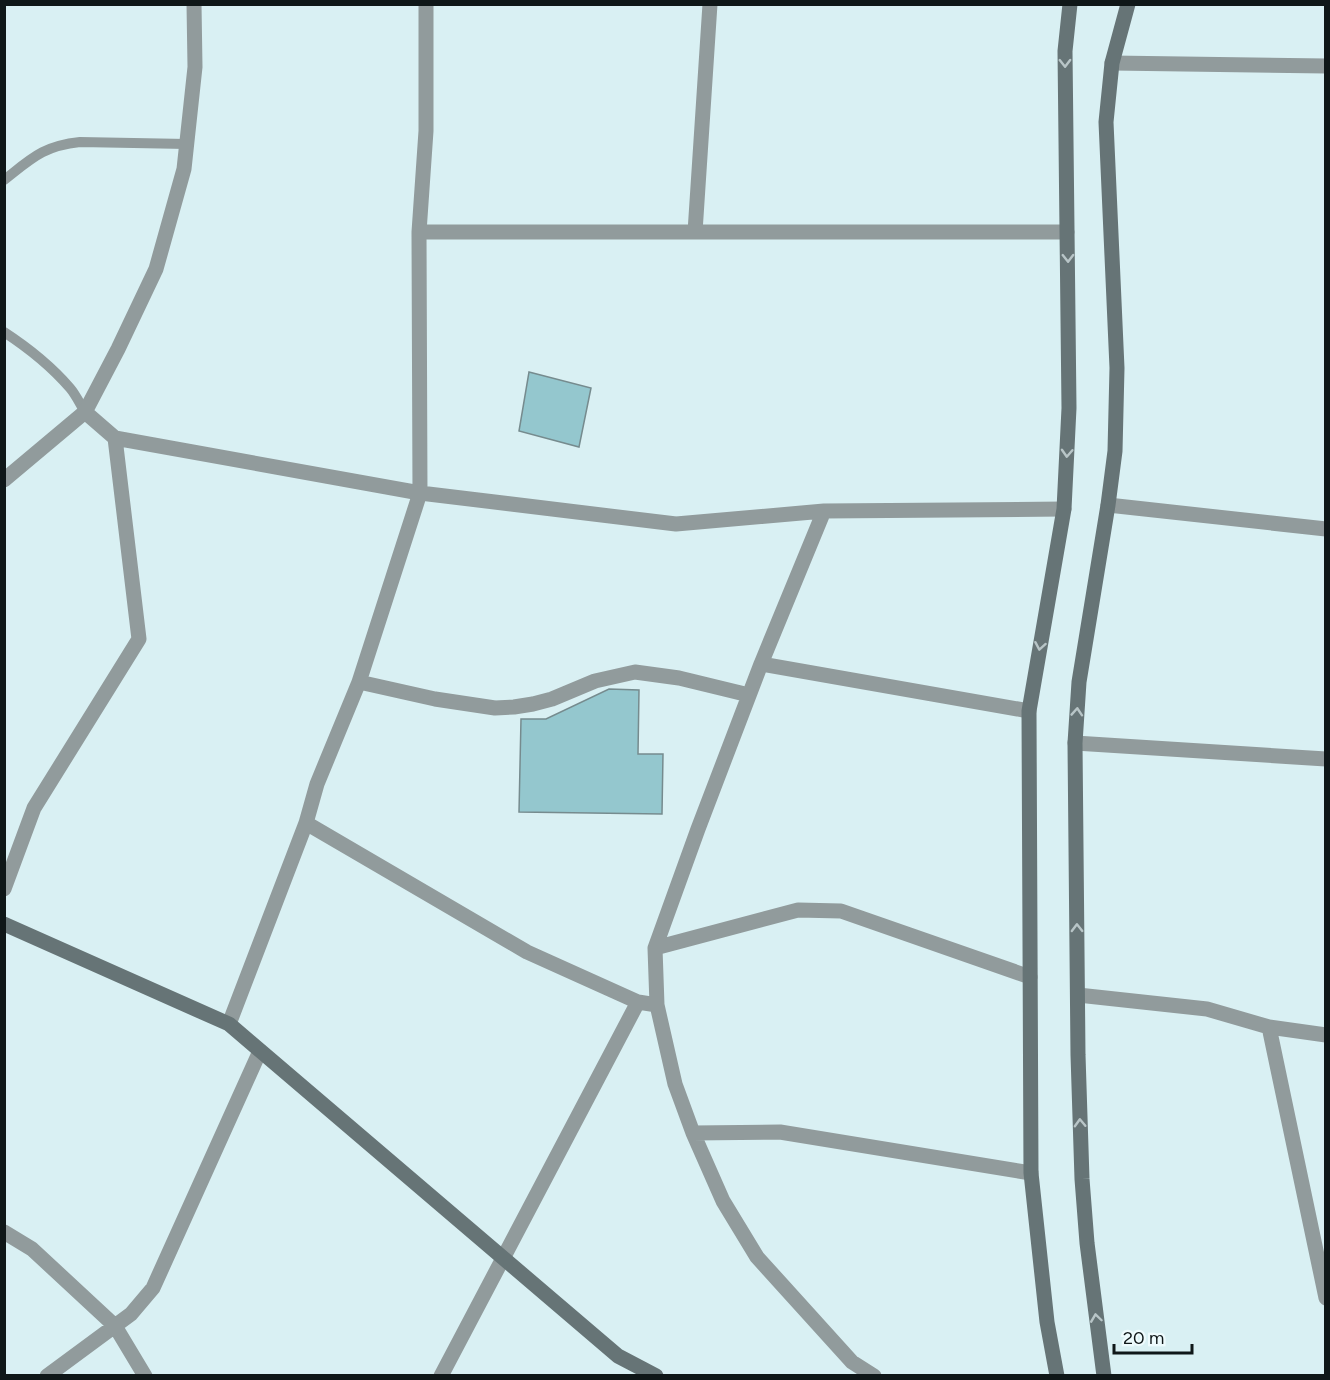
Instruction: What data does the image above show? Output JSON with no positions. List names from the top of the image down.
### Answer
{
  "scale_bar": "20 m"
}
